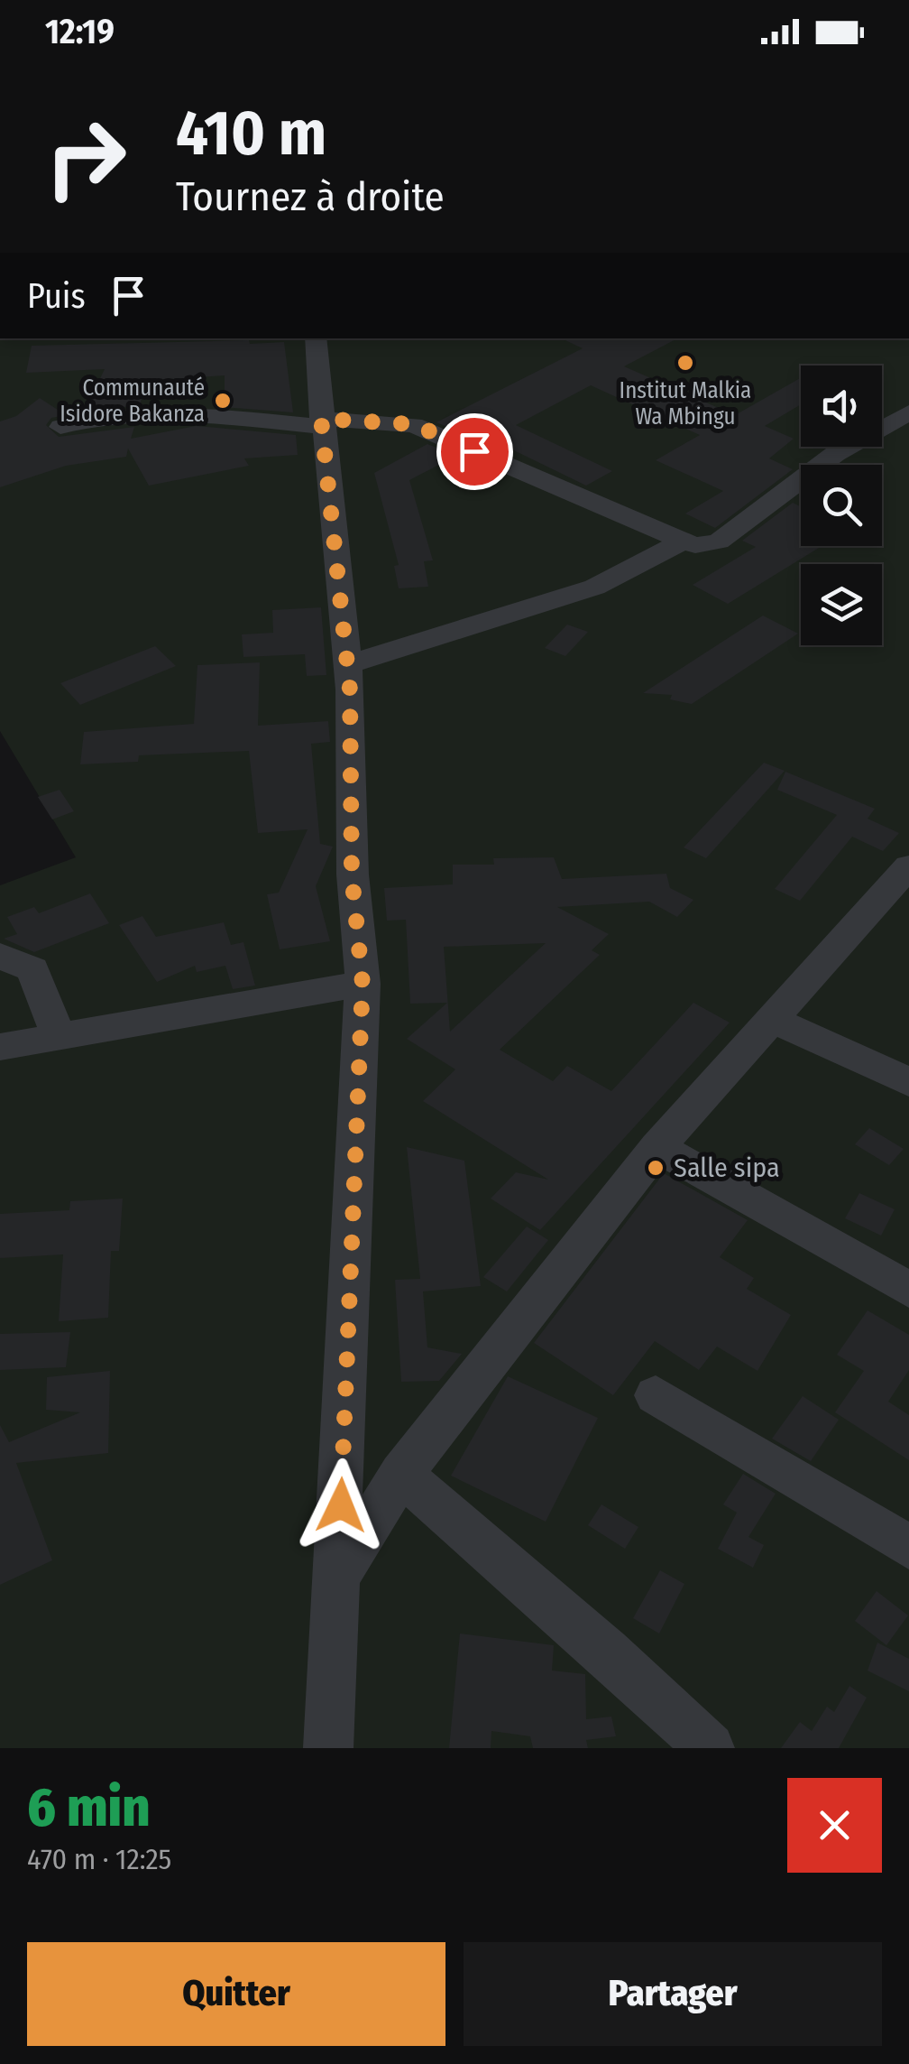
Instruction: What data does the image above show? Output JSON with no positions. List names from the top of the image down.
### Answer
{
  "places": ["Institut Malkia Wa Mbingu", "Communauté Isidore Bakanza", "Salle sipa"],
  "page": {
    "status": "12:19",
    "turn": ["410 m", "Tournez à droite"],
    "then": "Puis",
    "heading": ["6 min", "470 m · 12:25"],
    "buttons": ["Quitter", "Partager"]
  }
}
